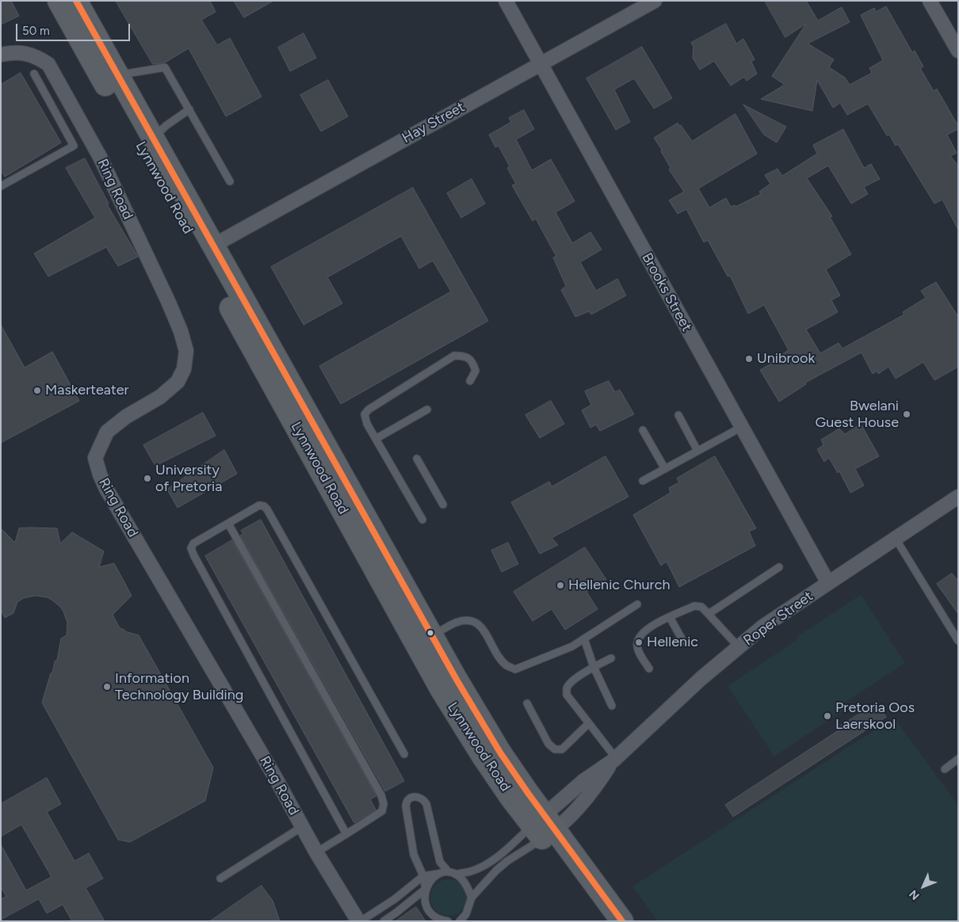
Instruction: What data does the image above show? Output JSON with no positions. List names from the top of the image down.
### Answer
{
  "streets": {
    "main road": ["Lynnwood Road"],
    "street": [
      "Hay Street",
      "Ring Road",
      "Brooks Street",
      "Roper Street"
    ]
  },
  "crossings": [
    ["Hay Street", "Lynnwood Road"],
    ["Hay Street", "Brooks Street"],
    ["Lynnwood Road", "Roper Street"],
    ["Brooks Street", "Roper Street"]
  ],
  "places": [
    "Unibrook",
    "Maskerteater",
    "Bwelani Guest House",
    "University of Pretoria",
    "Hellenic Church",
    "Hellenic",
    "Information Technology Building",
    "Pretoria Oos Laerskool"
  ],
  "scale_bar": "50 m",
  "north": "bottom left"
}
